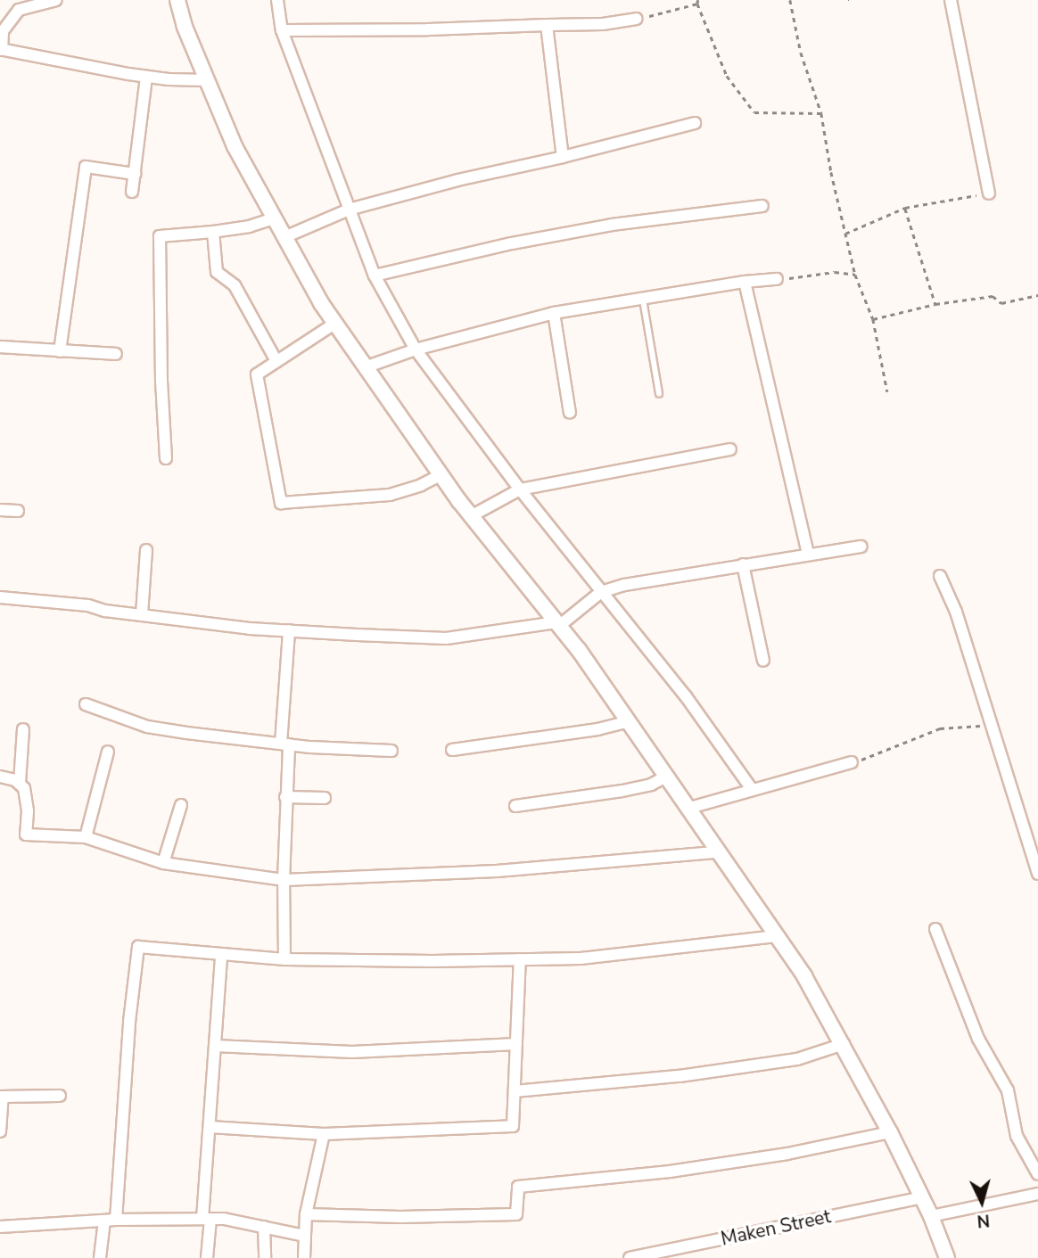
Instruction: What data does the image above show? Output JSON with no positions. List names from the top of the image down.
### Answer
{
  "streets": {
    "street": ["Maken Street"]
  },
  "north": "bottom"
}
